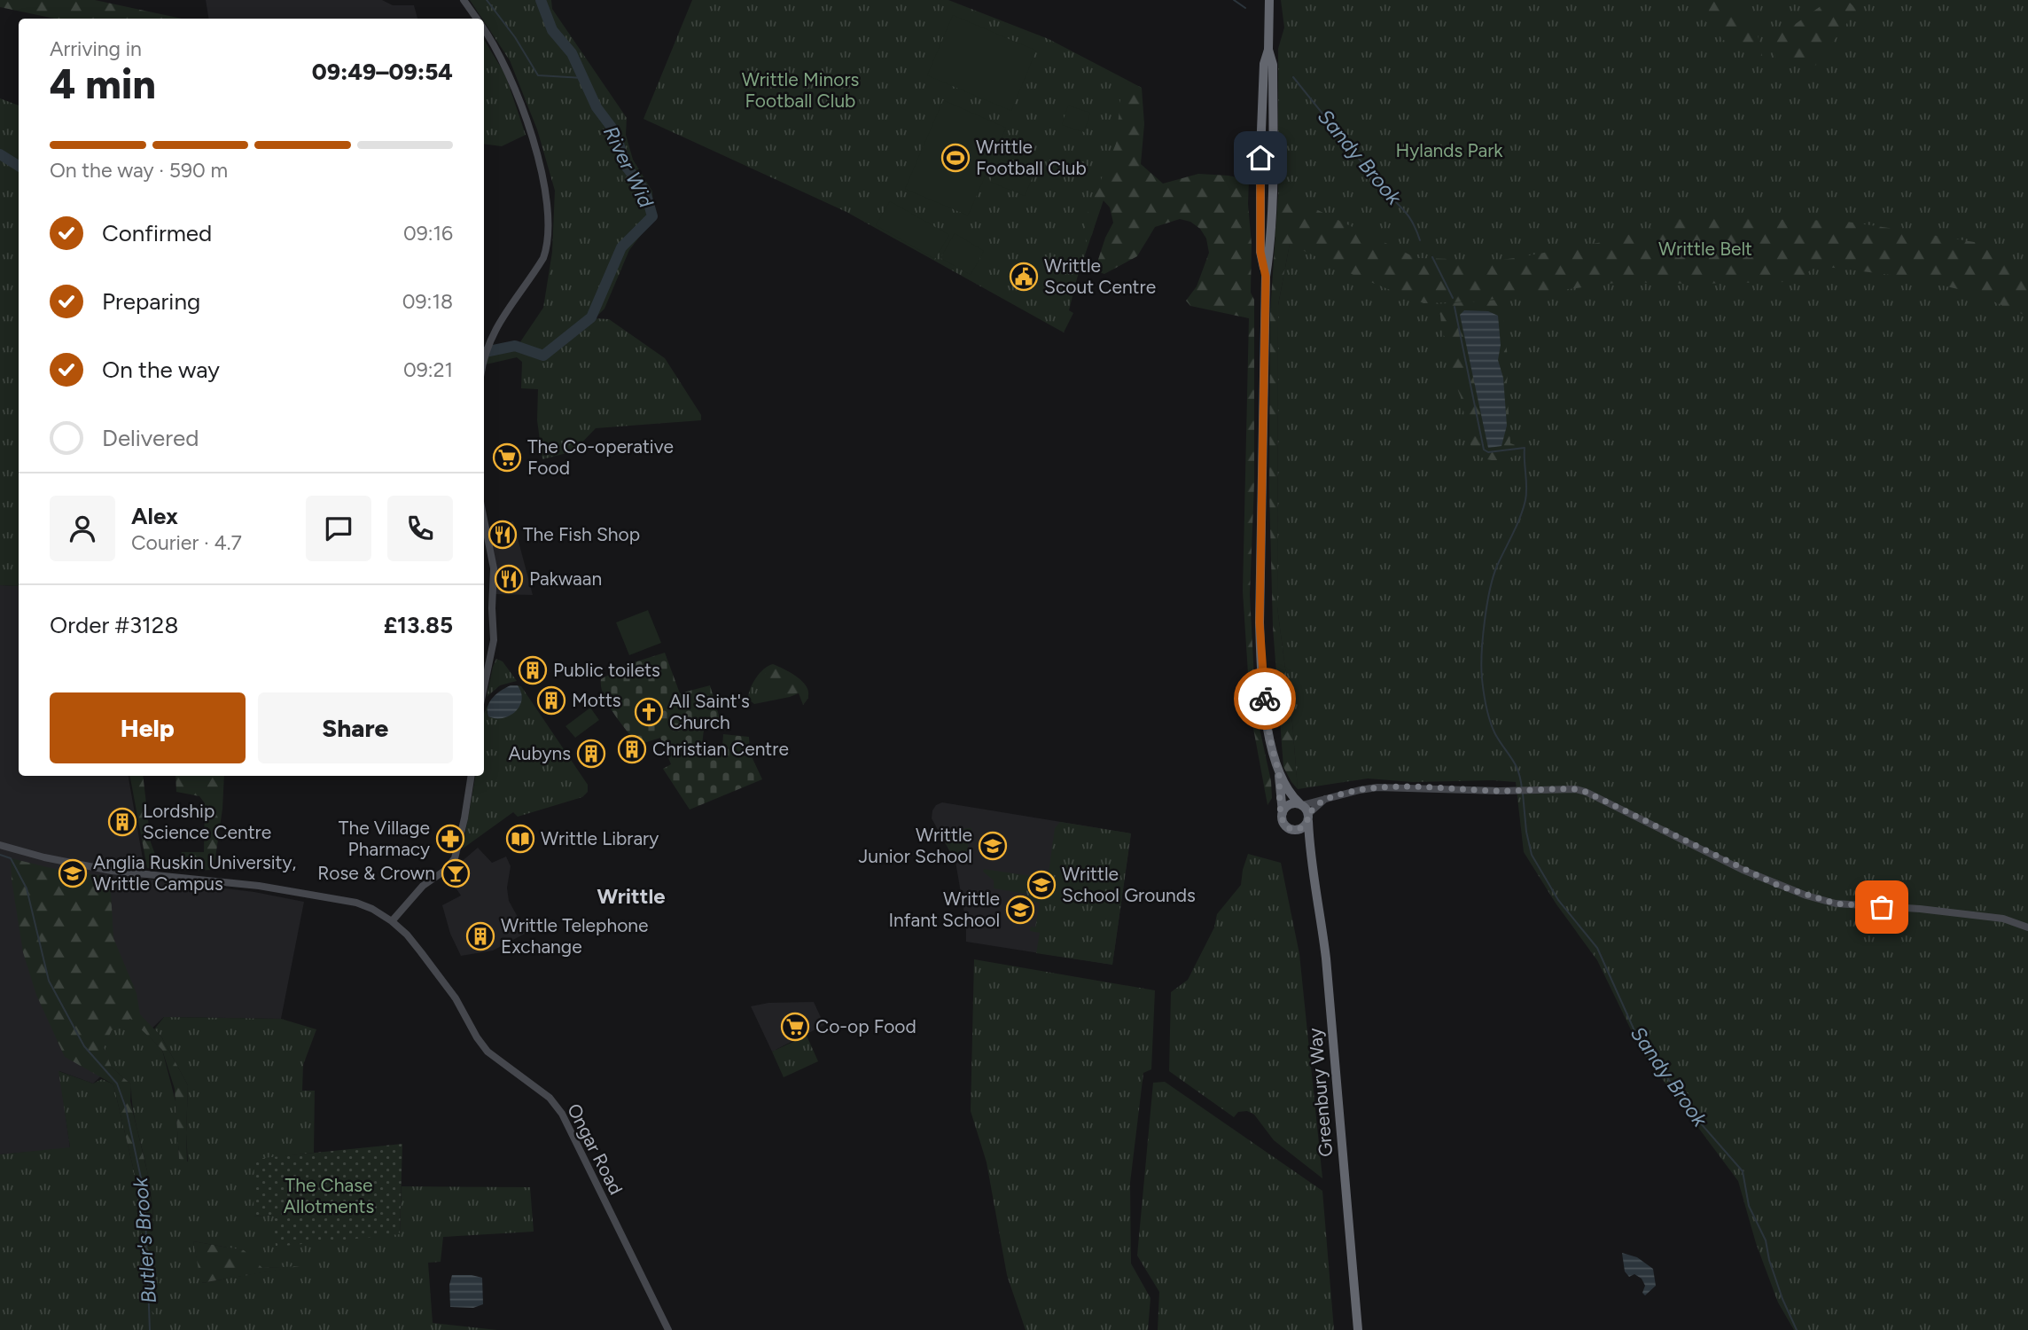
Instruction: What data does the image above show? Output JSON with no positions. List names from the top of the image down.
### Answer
{
  "streets": {
    "highway": ["Greenbury Way"],
    "street": ["Ongar Road"]
  },
  "districts": ["Writtle"],
  "water": ["Sandy Brook", "River Wid", "Butler's Brook"],
  "parks": [
    "Writtle Minors Football Club",
    "Hylands Park",
    "Writtle Belt",
    "The Chase Allotments"
  ],
  "places": {
    "sports": ["Writtle Football Club"],
    "public building": ["Writtle Scout Centre"],
    "supermarket": ["The Co-operative Food", "Co-op Food"],
    "restaurant": ["The Fish Shop", "Pakwaan"],
    "building": [
      "Public toilets",
      "Motts",
      "Christian Centre",
      "Aubyns",
      "Lordship Science Centre",
      "Writtle Telephone Exchange"
    ],
    "church": ["All Saint's Church"],
    "pharmacy": ["The Village Pharmacy"],
    "library": ["Writtle Library"],
    "school or university": [
      "Writtle Junior School",
      "Anglia Ruskin University, Writtle Campus",
      "Writtle School Grounds",
      "Writtle Infant School"
    ],
    "bar": ["Rose & Crown"]
  },
  "page": {
    "heading": ["4 min", "Arriving in", "09:49–09:54"],
    "panel": [
      "Alex",
      "Courier · 4.7",
      "Order #3128",
      "£13.85"
    ],
    "bar": "On the way · 590 m",
    "list": [
      ["Confirmed", "09:16"],
      ["Preparing", "09:18"],
      ["On the way", "09:21"],
      "Delivered"
    ],
    "buttons": ["Help", "Share"]
  }
}
